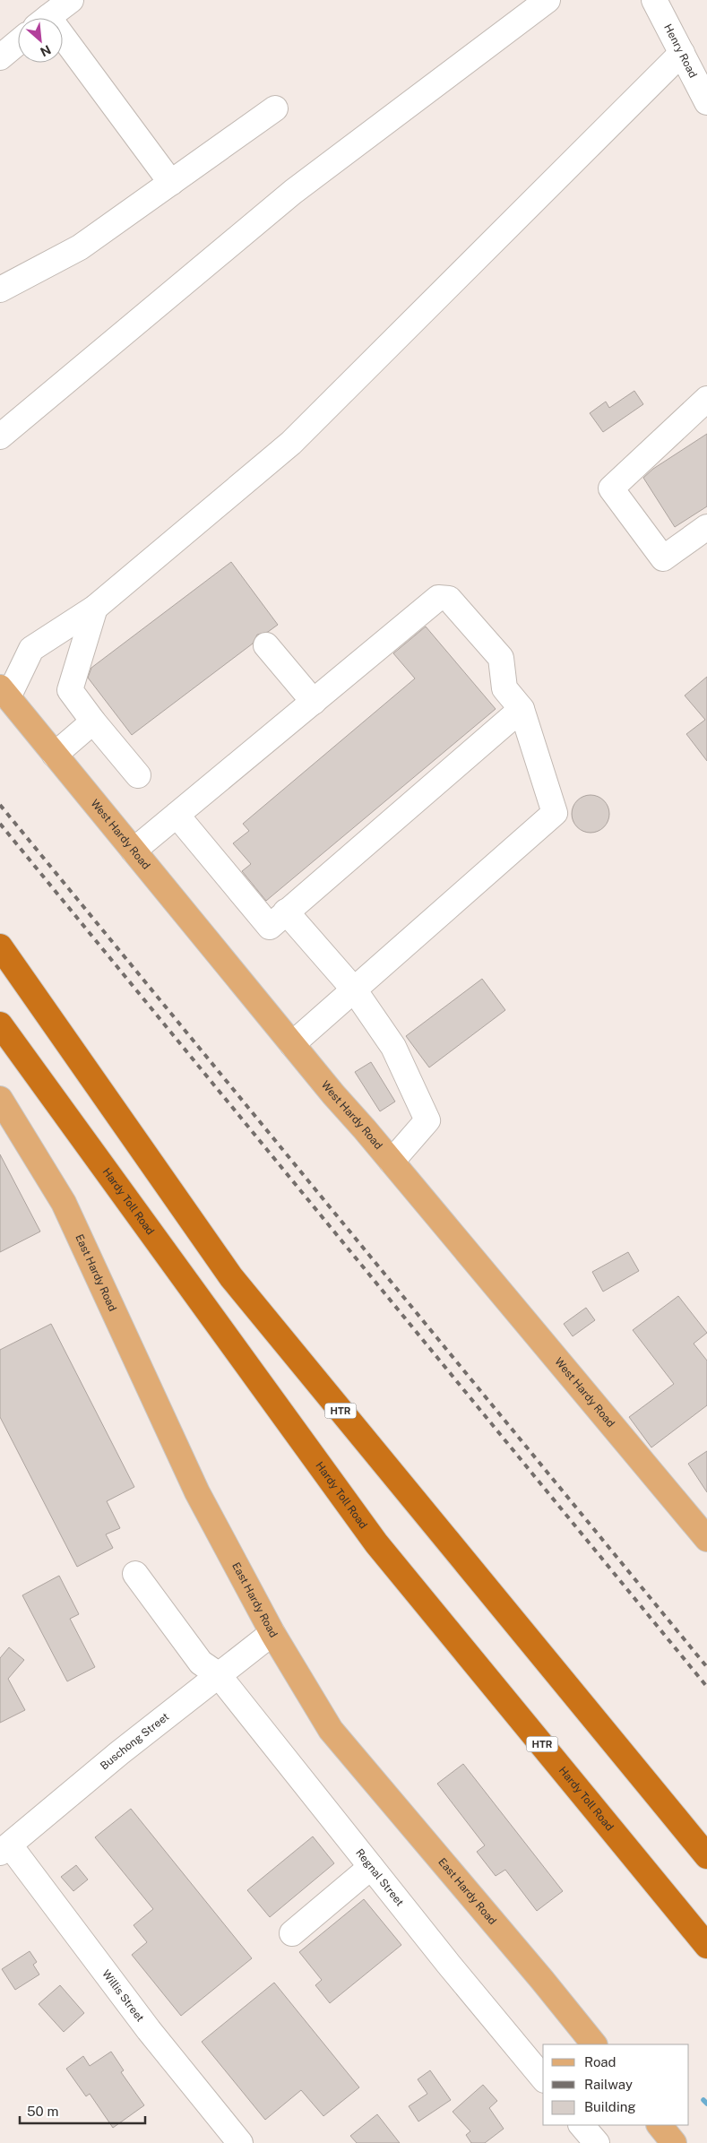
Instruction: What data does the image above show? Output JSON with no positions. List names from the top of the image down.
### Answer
{
  "streets": {
    "highway": ["Hardy Toll Road", "HTR"],
    "main road": ["West Hardy Road", "East Hardy Road"],
    "street": [
      "Henry Road",
      "Buschong Street",
      "Regnal Street",
      "Willis Street"
    ]
  },
  "crossings": [
    ["East Hardy Road", "Buschong Street"],
    ["Buschong Street", "Regnal Street"],
    ["Buschong Street", "Willis Street"]
  ],
  "legend": ["Road", "Railway", "Building"],
  "scale_bar": "50 m",
  "north": "bottom right"
}
